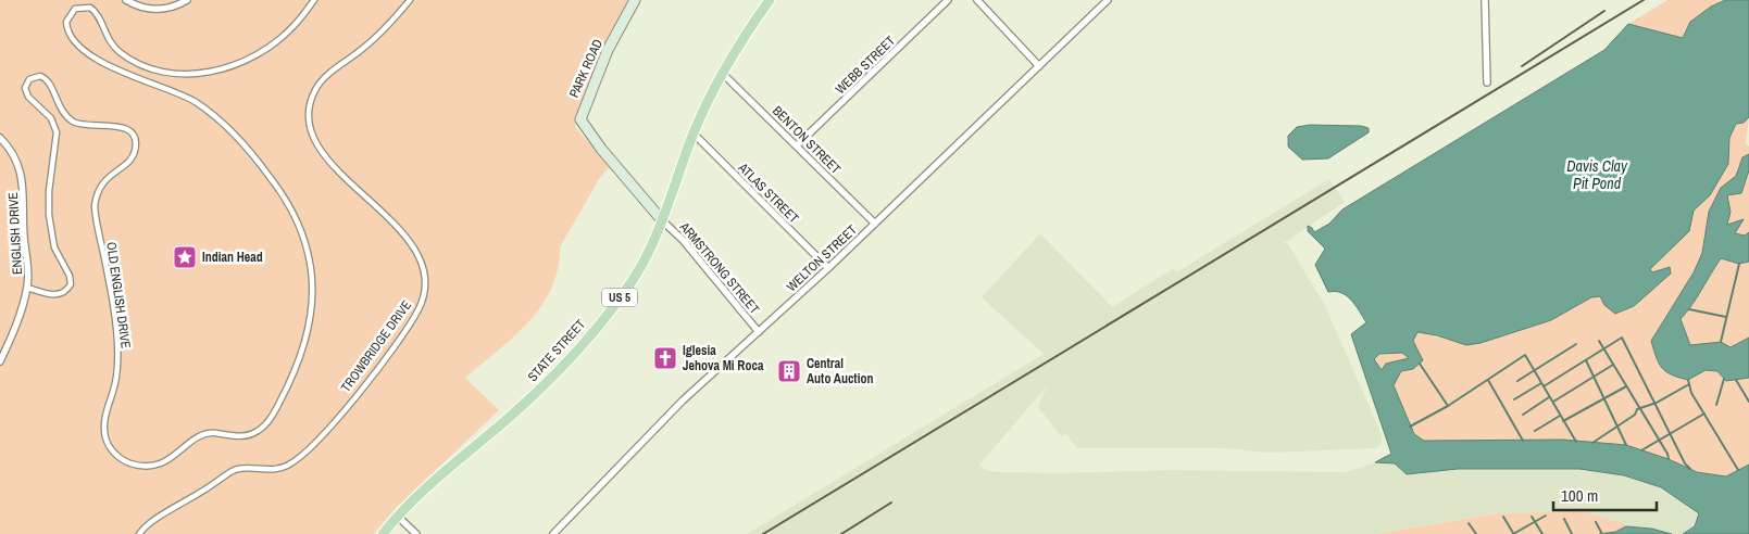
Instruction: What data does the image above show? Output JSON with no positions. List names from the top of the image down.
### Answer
{
  "streets": {
    "main road": ["PARK ROAD", "US 5", "STATE STREET"],
    "street": [
      "WEBB STREET",
      "BENTON STREET",
      "ATLAS STREET",
      "ENGLISH DRIVE",
      "WELTON STREET",
      "ARMSTRONG STREET",
      "OLD ENGLISH DRIVE",
      "TROWBRIDGE DRIVE"
    ]
  },
  "crossings": [
    ["WEBB STREET", "BENTON STREET"],
    ["PARK ROAD", "ARMSTRONG STREET"],
    ["PARK ROAD", "STATE STREET"],
    ["BENTON STREET", "WELTON STREET"],
    ["BENTON STREET", "STATE STREET"],
    ["ATLAS STREET", "WELTON STREET"],
    ["ATLAS STREET", "STATE STREET"],
    ["ENGLISH DRIVE", "OLD ENGLISH DRIVE"],
    ["WELTON STREET", "ARMSTRONG STREET"],
    ["ARMSTRONG STREET", "STATE STREET"]
  ],
  "water": ["Davis Clay Pit Pond"],
  "places": {
    "place": ["Indian Head"],
    "church": ["Iglesia Jehova Mi Roca"],
    "building": ["Central Auto Auction"]
  },
  "scale_bar": "100 m"
}
